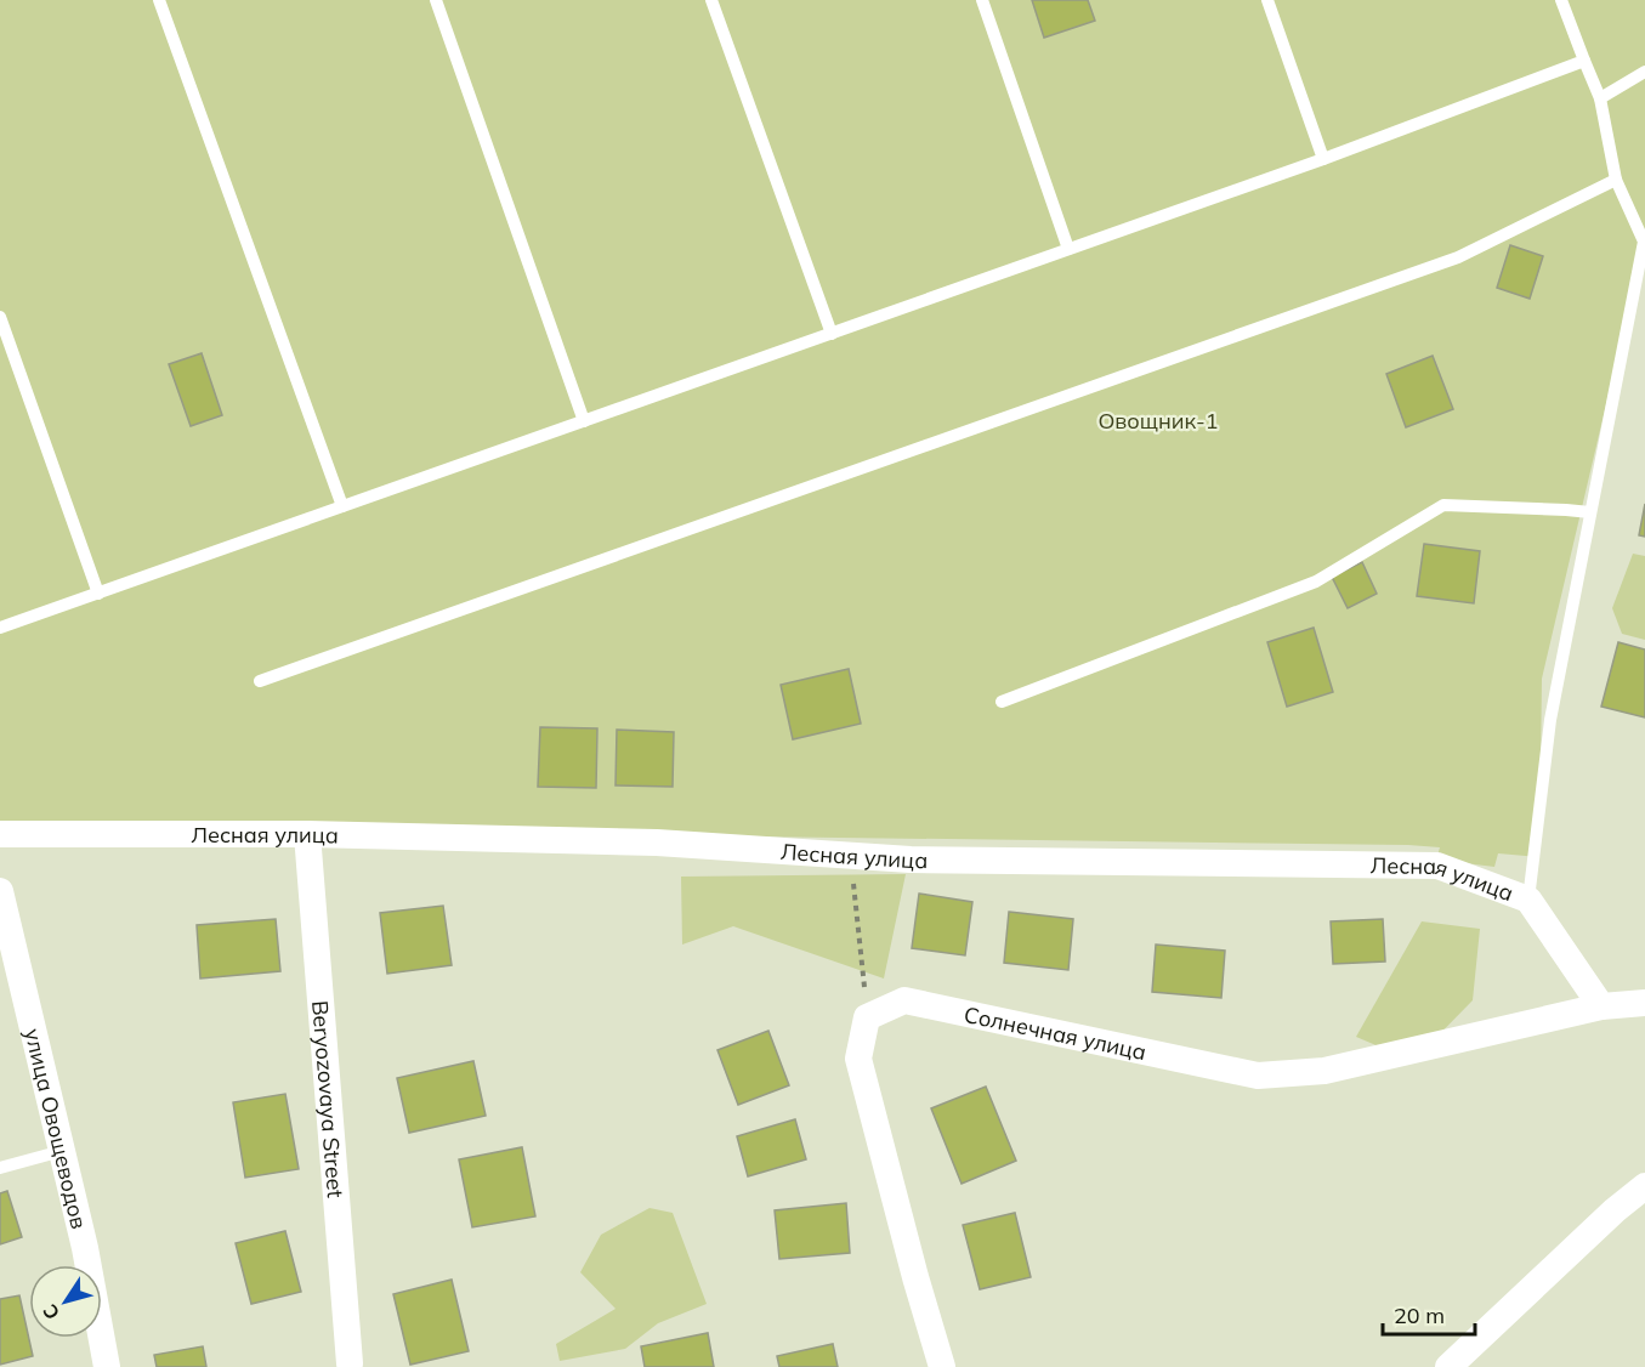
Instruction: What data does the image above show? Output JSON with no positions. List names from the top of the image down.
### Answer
{
  "streets": {
    "street": [
      "Лесная улица",
      "Солнечная улица",
      "Beryozovaya Street",
      "улица Овощеводов"
    ]
  },
  "crossings": [
    ["Лесная улица", "Солнечная улица"],
    ["Лесная улица", "Beryozovaya Street"]
  ],
  "parks": ["Овощник-1"],
  "scale_bar": "20 m",
  "north": "bottom left"
}
